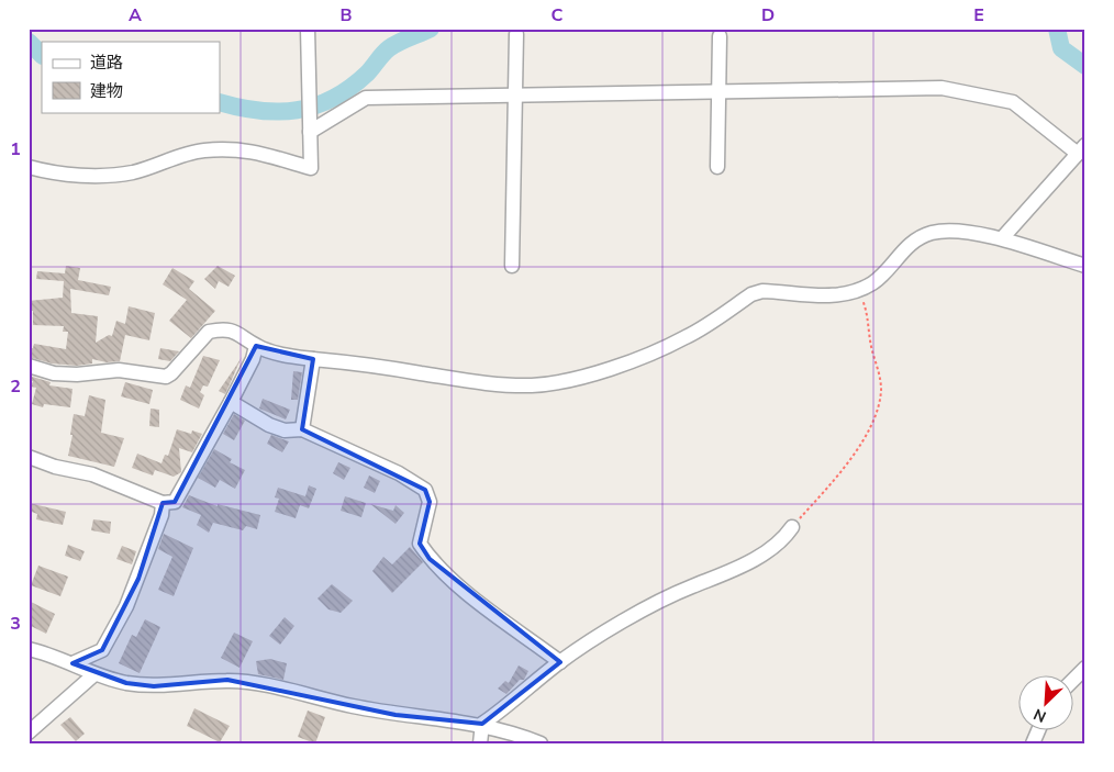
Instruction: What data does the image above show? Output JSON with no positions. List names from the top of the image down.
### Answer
{
  "legend": ["道路", "建物"],
  "north": "bottom left",
  "grid": {
    "columns": [
      "A",
      "B",
      "C",
      "D",
      "E"
    ],
    "rows": ["1", "2", "3"]
  }
}
